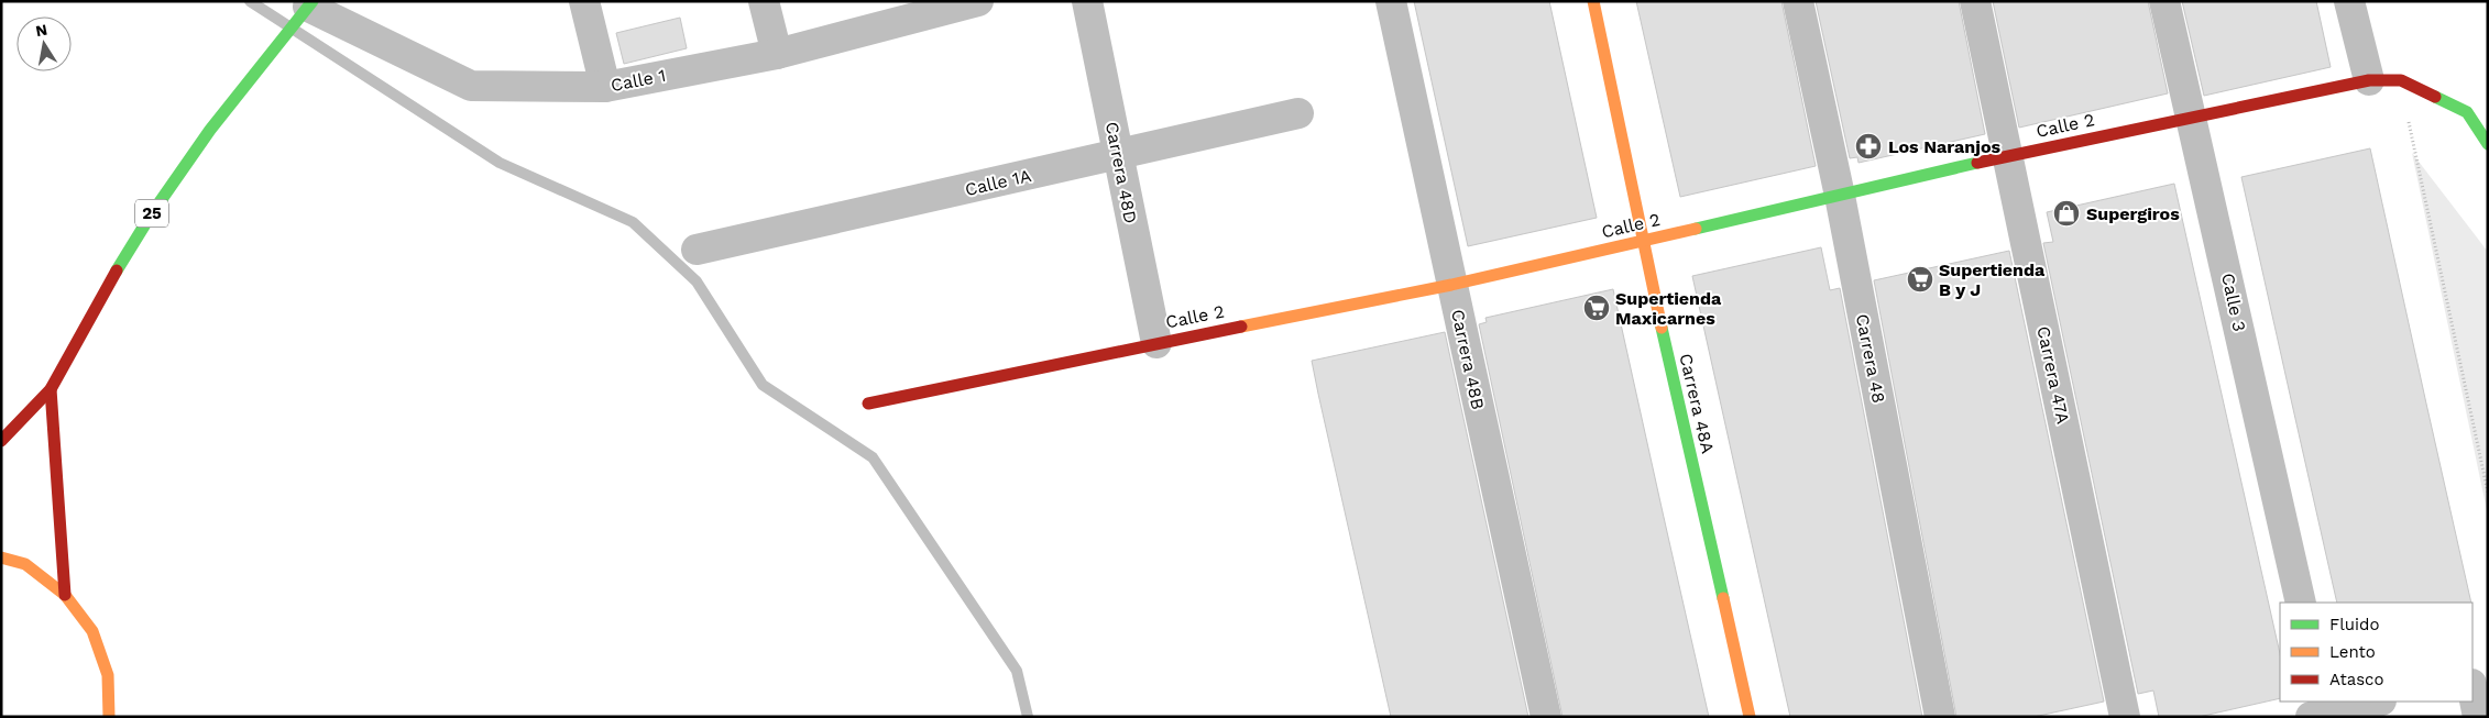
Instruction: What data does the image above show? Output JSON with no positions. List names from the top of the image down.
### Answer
{
  "streets": {
    "main road": ["Calle 2", "25", "Carrera 48A"],
    "street": [
      "Calle 1",
      "Carrera 48D",
      "Calle 1A",
      "Calle 3",
      "Carrera 48",
      "Carrera 48B",
      "Carrera 47A"
    ]
  },
  "crossings": [
    ["Calle 1", "25"],
    ["Calle 2", "Carrera 48D"],
    ["Calle 2", "Calle 3"],
    ["Calle 2", "Carrera 48"],
    ["Calle 2", "Carrera 48B"],
    ["Calle 2", "Carrera 47A"],
    ["Calle 2", "Carrera 48A"],
    ["Carrera 48D", "Calle 1A"]
  ],
  "places": {
    "pharmacy": ["Los Naranjos"],
    "shop": ["Supergiros"],
    "supermarket": ["Supertienda B y J", "Supertienda Maxicarnes"]
  },
  "legend": ["Fluido", "Lento", "Atasco"],
  "north": "top"
}
